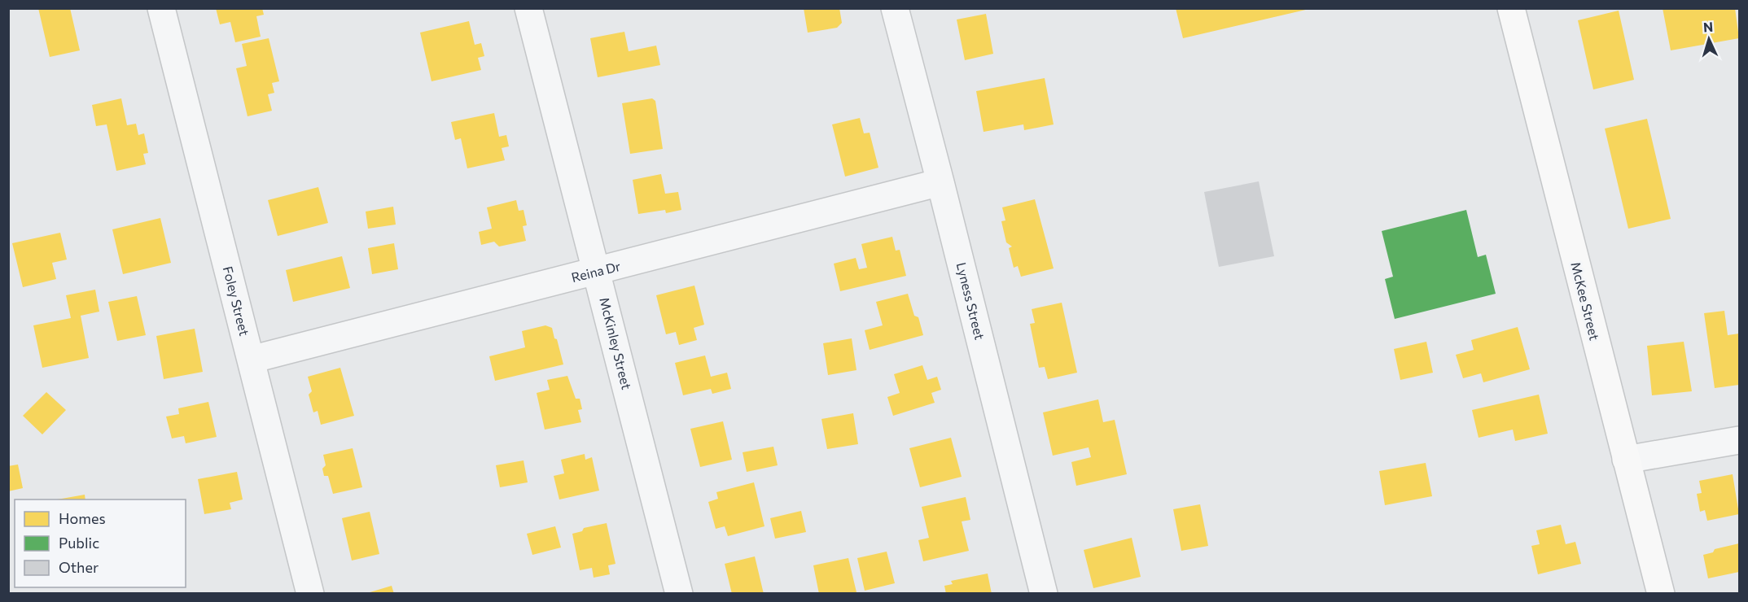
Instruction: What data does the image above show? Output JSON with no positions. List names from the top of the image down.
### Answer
{
  "streets": {
    "main road": ["McKee Street"],
    "street": [
      "Reina Dr",
      "Foley Street",
      "Lyness Street",
      "McKinley Street"
    ]
  },
  "crossings": [
    ["Reina Dr", "Foley Street"],
    ["Reina Dr", "Lyness Street"],
    ["Reina Dr", "McKinley Street"]
  ],
  "legend": ["Homes", "Public", "Other"],
  "north": "top"
}
